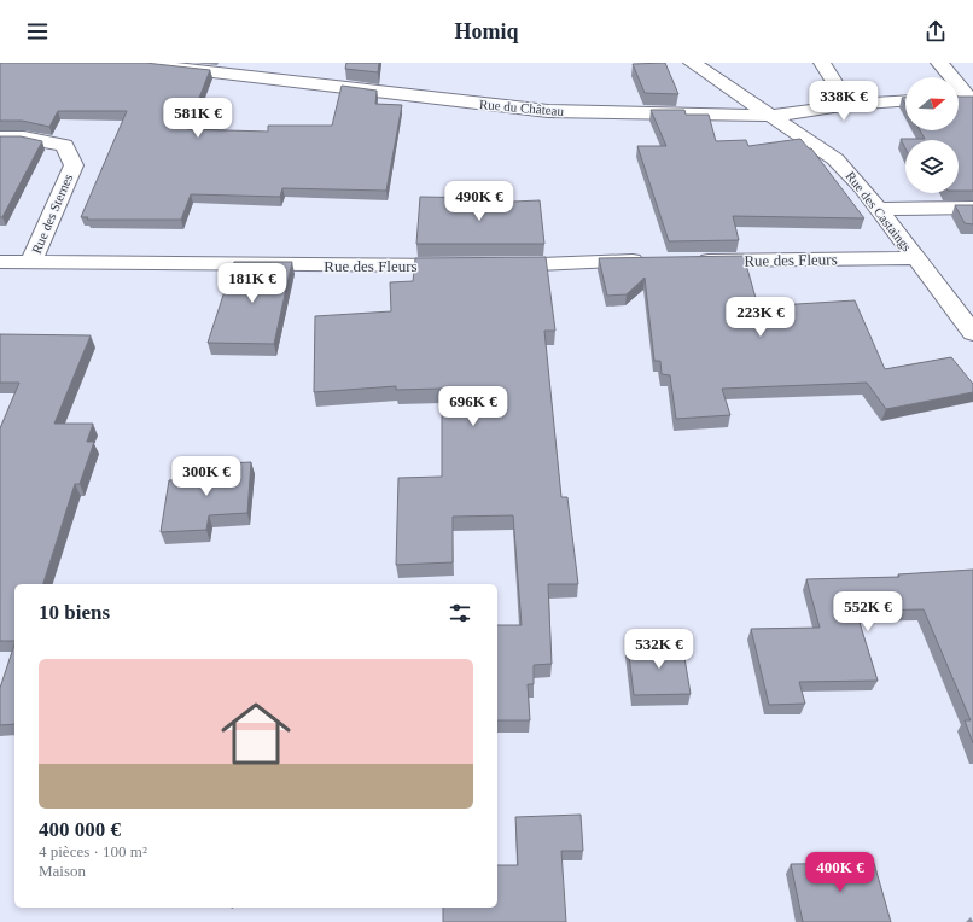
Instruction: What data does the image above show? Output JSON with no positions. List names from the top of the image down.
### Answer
{
  "streets": {
    "street": [
      "Rue du Château",
      "Rue des Castaings",
      "Rue des Sternes",
      "Rue des Fleurs"
    ]
  },
  "crossings": [
    ["Rue du Château", "Rue des Castaings"],
    ["Rue des Castaings", "Rue des Fleurs"],
    ["Rue des Sternes", "Rue des Fleurs"]
  ],
  "north": "right",
  "page": {
    "header": "Homiq",
    "price": [
      "338K €",
      "581K €",
      "490K €",
      "181K €",
      "223K €",
      "696K €",
      "300K €",
      "552K €",
      "532K €",
      "400K €"
    ],
    "heading": "10 biens",
    "list": [
      {
        "name": "400 000 €",
        "note": "4 pièces · 100 m² · Maison"
      }
    ]
  }
}
